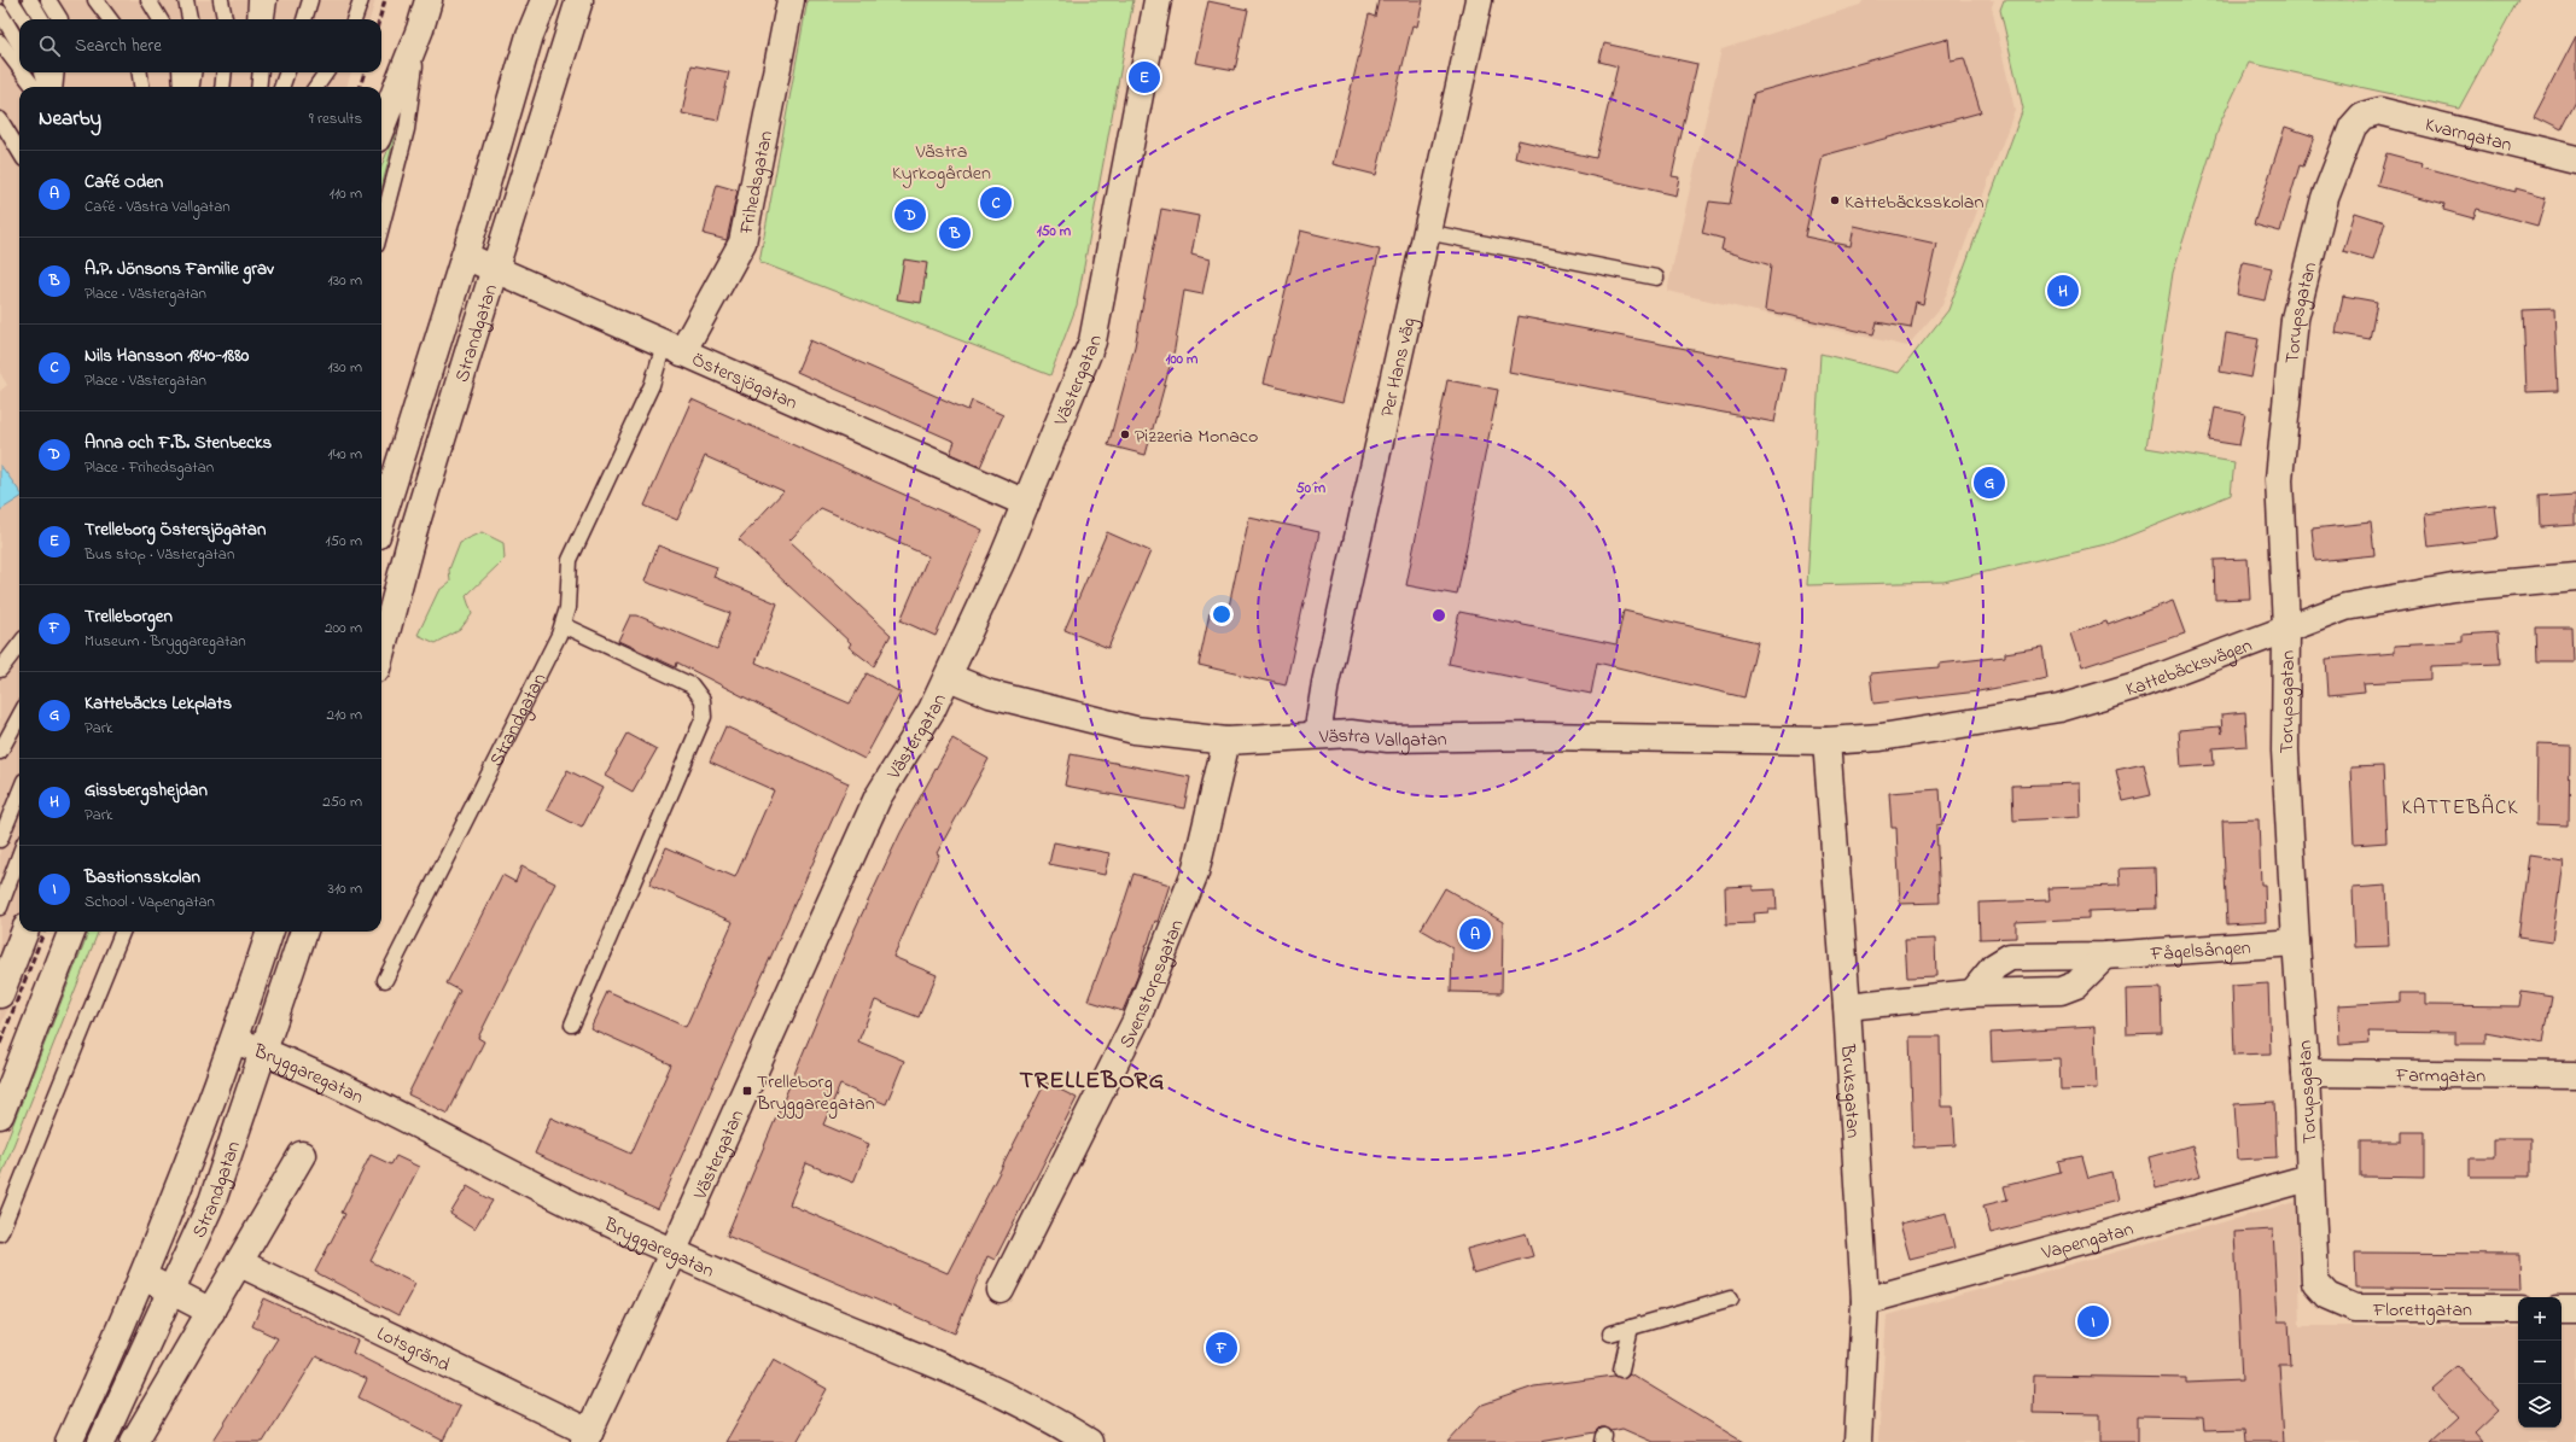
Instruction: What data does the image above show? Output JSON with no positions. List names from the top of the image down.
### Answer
{
  "streets": {
    "main road": [
      "Kvarngatan",
      "Frihedsgatan",
      "Torupsgatan",
      "Strandgatan",
      "Per Hans väg",
      "Östersjögatan",
      "Västergatan",
      "Kattebäcksvägen",
      "Västra Vallgatan",
      "Fågelsången",
      "Svenstorpsgatan",
      "Bryggaregatan",
      "Farmgatan",
      "Bruksgatan",
      "Vapengatan",
      "Florettgatan",
      "Lotsgränd"
    ]
  },
  "crossings": [
    ["Kvarngatan", "Torupsgatan"],
    ["Frihedsgatan", "Strandgatan"],
    ["Frihedsgatan", "Östersjögatan"],
    ["Torupsgatan", "Kattebäcksvägen"],
    ["Torupsgatan", "Fågelsången"],
    ["Torupsgatan", "Farmgatan"],
    ["Torupsgatan", "Vapengatan"],
    ["Torupsgatan", "Florettgatan"],
    ["Strandgatan", "Östersjögatan"],
    ["Strandgatan", "Bryggaregatan"],
    ["Per Hans väg", "Västra Vallgatan"],
    ["Östersjögatan", "Västergatan"],
    ["Västergatan", "Västra Vallgatan"],
    ["Västergatan", "Bryggaregatan"],
    ["Västergatan", "Lotsgränd"],
    ["Kattebäcksvägen", "Västra Vallgatan"],
    ["Kattebäcksvägen", "Bruksgatan"],
    ["Västra Vallgatan", "Svenstorpsgatan"],
    ["Västra Vallgatan", "Bruksgatan"],
    ["Bruksgatan", "Vapengatan"]
  ],
  "districts": ["KATTEBÄCK", "TRELLEBORG"],
  "parks": ["Västra Kyrkogården"],
  "places": {
    "other": ["Kattebäcksskolan", "Pizzeria Monaco"],
    "transit": ["Trelleborg Bryggaregatan"]
  },
  "page": {
    "search": "Search here",
    "pins": [
      "E",
      "C",
      "D",
      "B",
      "H",
      "G",
      "A",
      "I",
      "F"
    ],
    "heading": ["Nearby", "9 results"],
    "list": [
      {
        "mark": "A",
        "name": "Café Oden",
        "note": "Café · Västra Vallgatan",
        "value": "110 m"
      },
      {
        "mark": "B",
        "name": "A.P. Jönsons Familie grav",
        "note": "Place · Västergatan",
        "value": "130 m"
      },
      {
        "mark": "C",
        "name": "Nils Hansson 1840-1880",
        "note": "Place · Västergatan",
        "value": "130 m"
      },
      {
        "mark": "D",
        "name": "Anna och F.B. Stenbecks",
        "note": "Place · Frihedsgatan",
        "value": "140 m"
      },
      {
        "mark": "E",
        "name": "Trelleborg Östersjögatan",
        "note": "Bus stop · Västergatan",
        "value": "150 m"
      },
      {
        "mark": "F",
        "name": "Trelleborgen",
        "note": "Museum · Bryggaregatan",
        "value": "200 m"
      },
      {
        "mark": "G",
        "name": "Kattebäcks Lekplats",
        "note": "Park",
        "value": "210 m"
      },
      {
        "mark": "H",
        "name": "Gissbergshejdan",
        "note": "Park",
        "value": "250 m"
      },
      {
        "mark": "I",
        "name": "Bastionsskolan",
        "note": "School · Vapengatan",
        "value": "310 m"
      }
    ],
    "map_buttons": ["+", "−"]
  },
  "rings": ["150 m", "100 m", "50 m"]
}
